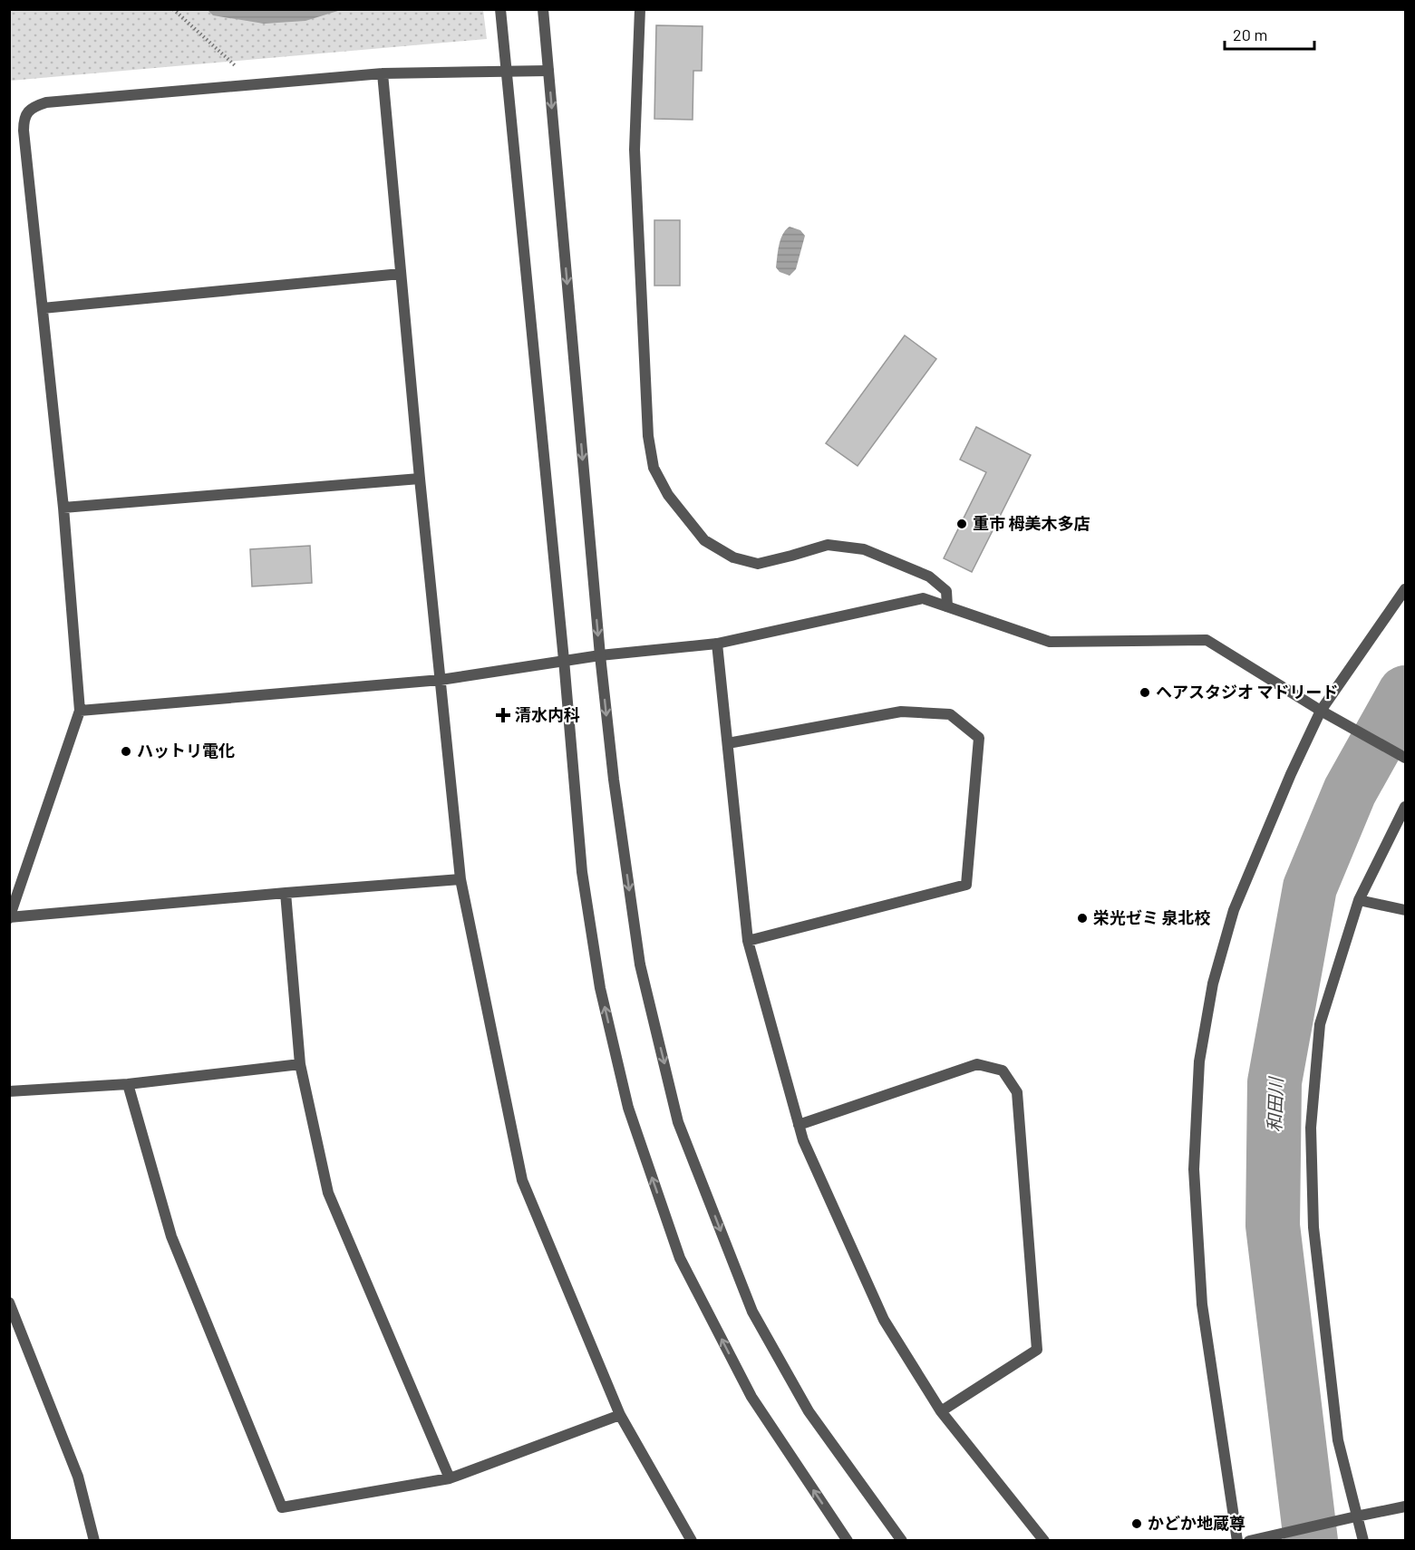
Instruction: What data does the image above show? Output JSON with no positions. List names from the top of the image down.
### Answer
{
  "water": ["和田川"],
  "places": {
    "other": [
      "重市 栂美木多店",
      "ヘアスタジオ マドリード",
      "ハットリ電化",
      "栄光ゼミ 泉北校",
      "かどか地蔵尊"
    ],
    "health": ["清水内科"]
  },
  "scale_bar": "20 m"
}
